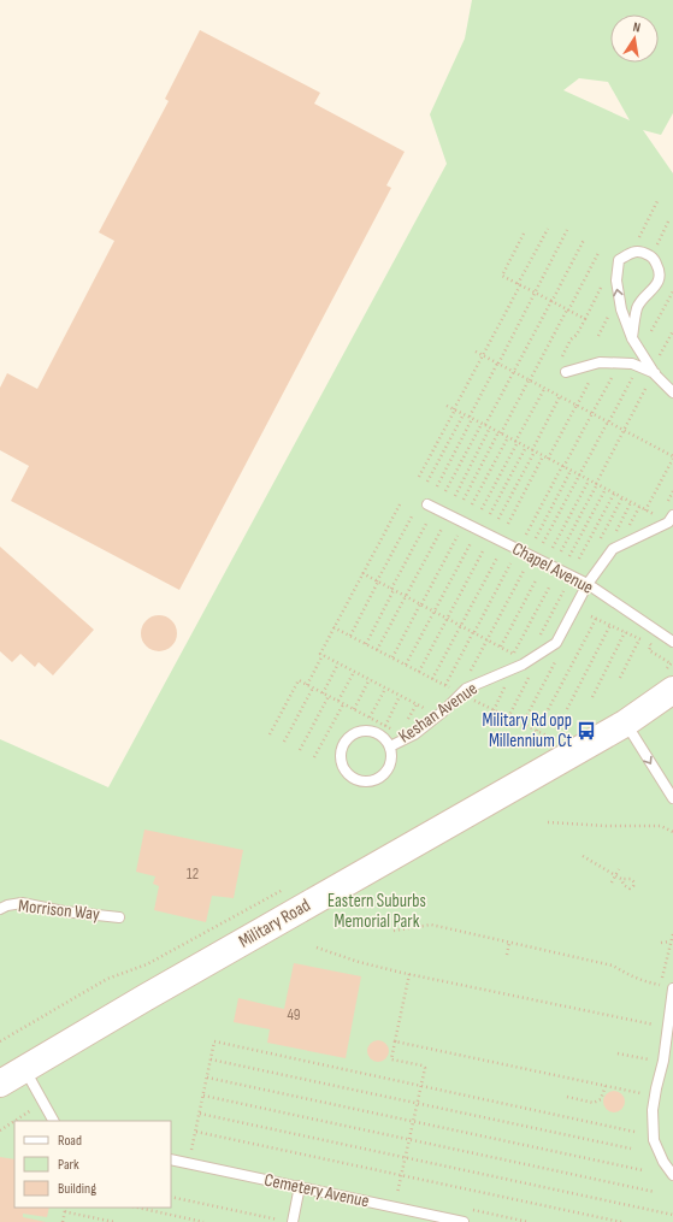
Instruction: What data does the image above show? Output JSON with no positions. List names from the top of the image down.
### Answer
{
  "streets": {
    "street": ["Military Road"],
    "lane": [
      "Chapel Avenue",
      "Keshan Avenue",
      "Morrison Way",
      "Cemetery Avenue"
    ]
  },
  "crossings": [
    ["Chapel Avenue", "Keshan Avenue"]
  ],
  "parks": ["Eastern Suburbs Memorial Park"],
  "places": {
    "bus stop": ["Military Rd opp Millennium Ct"]
  },
  "house_numbers": ["12", "49"],
  "legend": ["Road", "Park", "Building"],
  "north": "top"
}
